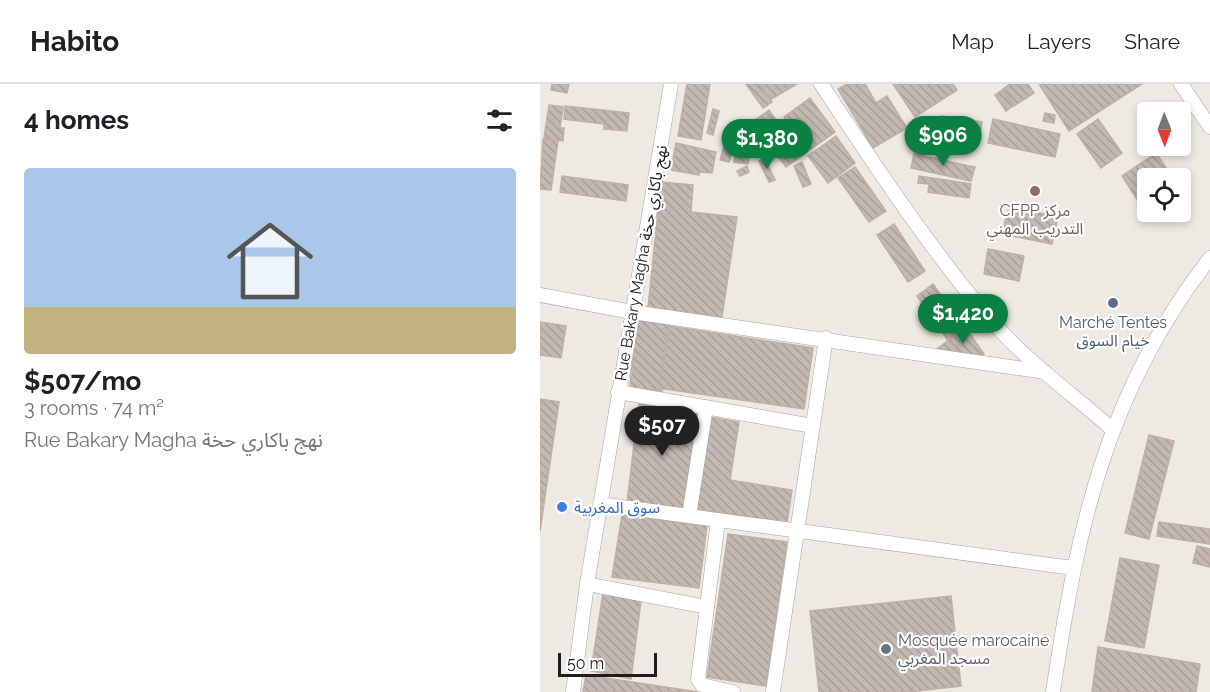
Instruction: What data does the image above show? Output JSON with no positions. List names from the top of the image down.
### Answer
{
  "streets": {
    "street": ["Rue Bakary Magha نهج باكاري حخة"]
  },
  "places": [
    "CFPP مركز التدريب المهني",
    "Marché Tentes خيام السوق",
    "سوق المغربية",
    "Mosquée marocaine مسجد المغربي"
  ],
  "scale_bar": "50 m",
  "north": "bottom",
  "page": {
    "header": "Habito",
    "nav": ["Map", "Layers", "Share"],
    "heading": "4 homes",
    "price": [
      "$906",
      "$1,380",
      "$1,420",
      "$507"
    ],
    "list": [
      {
        "name": "$507/mo",
        "note": "3 rooms · 74 m² · Rue Bakary Magha نهج باكاري حخة"
      }
    ],
    "scale": "50 m"
  }
}
